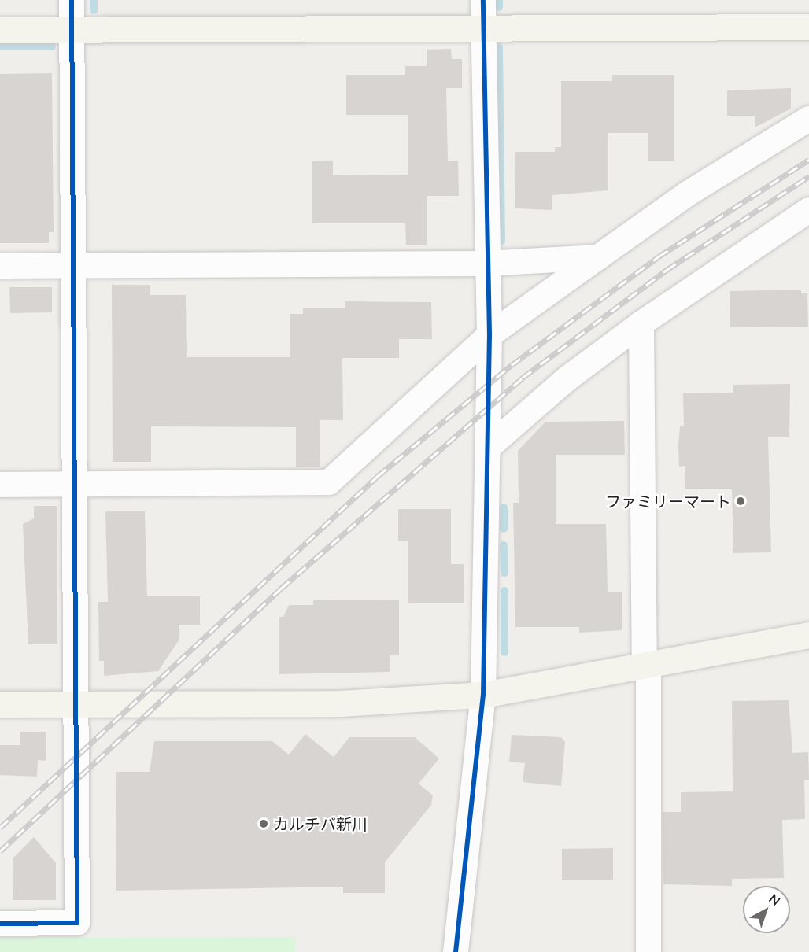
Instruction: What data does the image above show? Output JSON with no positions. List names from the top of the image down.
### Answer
{
  "places": ["ファミリーマート", "カルチバ新川"],
  "north": "top right"
}
